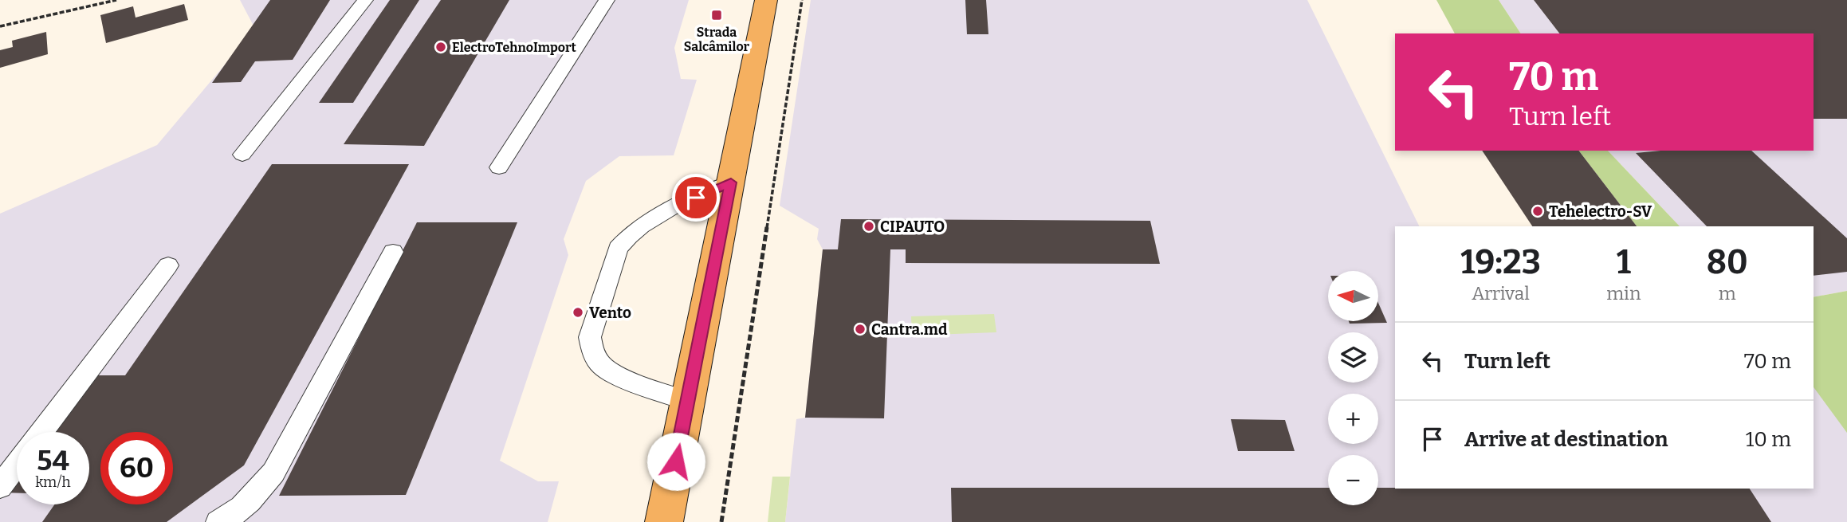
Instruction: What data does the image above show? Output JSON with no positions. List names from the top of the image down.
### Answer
{
  "places": {
    "transit": ["Strada Salcâmilor"],
    "other": [
      "ElectroTehnoImport",
      "Tehelectro-SV",
      "CIPAUTO",
      "Vento",
      "Cantra.md"
    ]
  },
  "north": "left",
  "page": {
    "turn": ["70 m", "Turn left"],
    "eta": [
      "19:23",
      "Arrival",
      "1",
      "min",
      "80",
      "m"
    ],
    "map_buttons": ["+", "−"],
    "list": [
      {
        "name": "Turn left",
        "value": "70 m"
      },
      {
        "name": "Arrive at destination",
        "value": "10 m"
      }
    ],
    "speed": "54 km/h",
    "limit": "60"
  }
}
